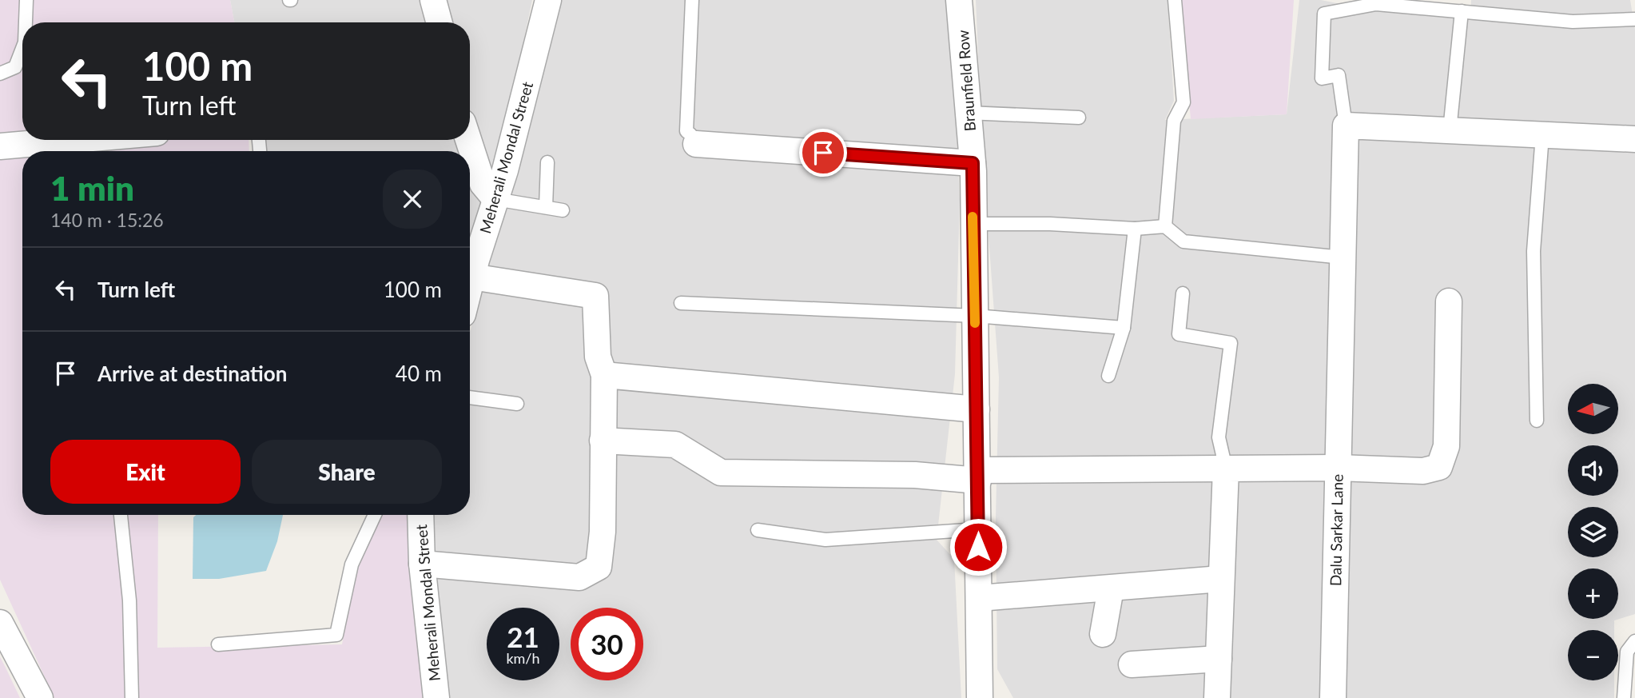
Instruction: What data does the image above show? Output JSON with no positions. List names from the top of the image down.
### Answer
{
  "streets": {
    "street": ["Braunfield Row", "Meherali Mondal Street", "Dalu Sarkar Lane"]
  },
  "north": "left",
  "page": {
    "turn": ["100 m", "Turn left"],
    "heading": ["1 min", "140 m · 15:26"],
    "list": [
      {
        "name": "Turn left",
        "value": "100 m"
      },
      {
        "name": "Arrive at destination",
        "value": "40 m"
      }
    ],
    "map_buttons": ["+", "−"],
    "buttons": ["Exit", "Share"],
    "speed": "21 km/h",
    "limit": "30"
  }
}
